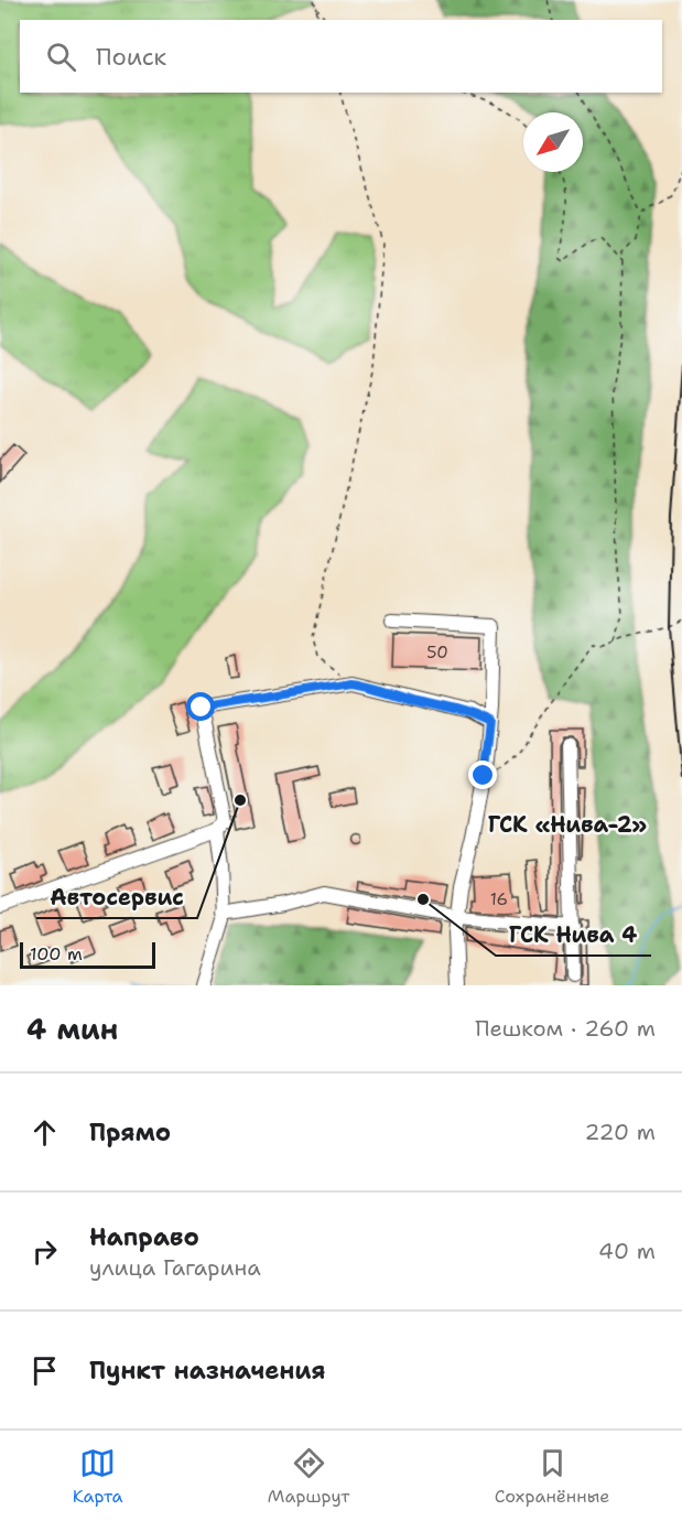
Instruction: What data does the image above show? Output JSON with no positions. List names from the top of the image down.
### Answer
{
  "districts": ["ГСК «Нива-2»"],
  "places": ["Автосервис", "ГСК Нива 4"],
  "house_numbers": ["50", "16"],
  "scale_bar": "100 m",
  "north": "bottom left",
  "page": {
    "search": "Поиск",
    "scale": "100 m",
    "heading": ["4 мин", "Пешком · 260 m"],
    "list": [
      ["Прямо", "220 m"],
      ["Направо", "улица Гагарина", "40 m"],
      "Пункт назначения"
    ],
    "nav": ["Карта", "Маршрут", "Сохранённые"]
  }
}
